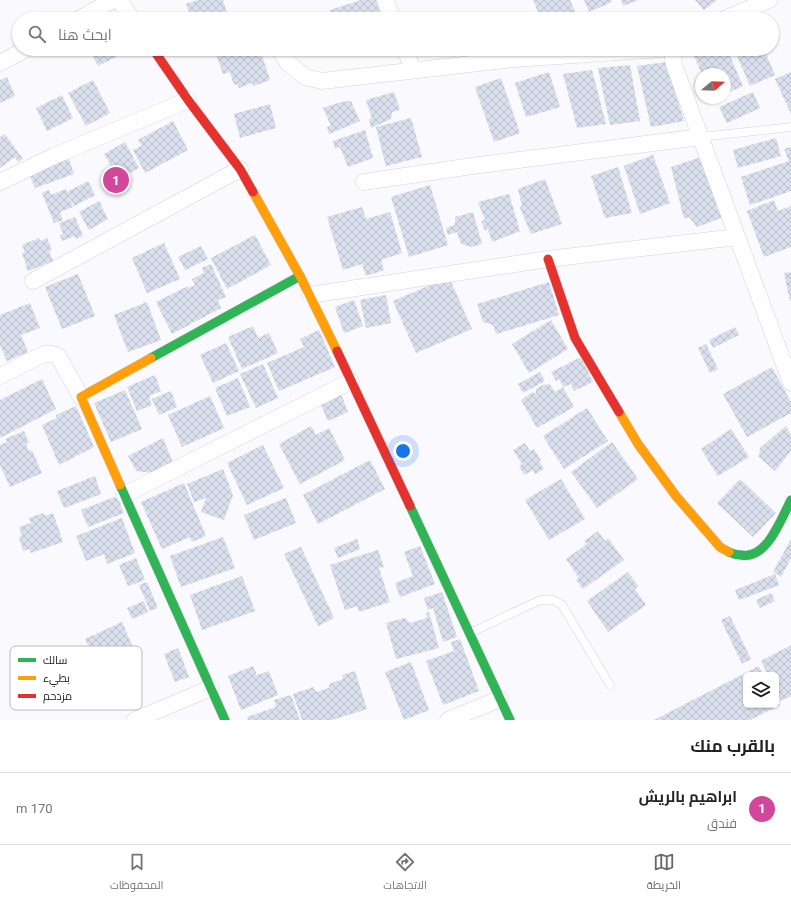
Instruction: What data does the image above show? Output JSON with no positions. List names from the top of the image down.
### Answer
{
  "legend": ["سالك", "بطيء", "مزدحم"],
  "north": "right",
  "page": {
    "search": "ابحث هنا",
    "pins": "1",
    "heading": "بالقرب منك",
    "list": [
      {
        "mark": "1",
        "name": "ابراهيم بالريش",
        "note": "فندق",
        "value": "170 m"
      }
    ],
    "nav": ["الخريطة", "الاتجاهات", "المحفوظات"]
  }
}
